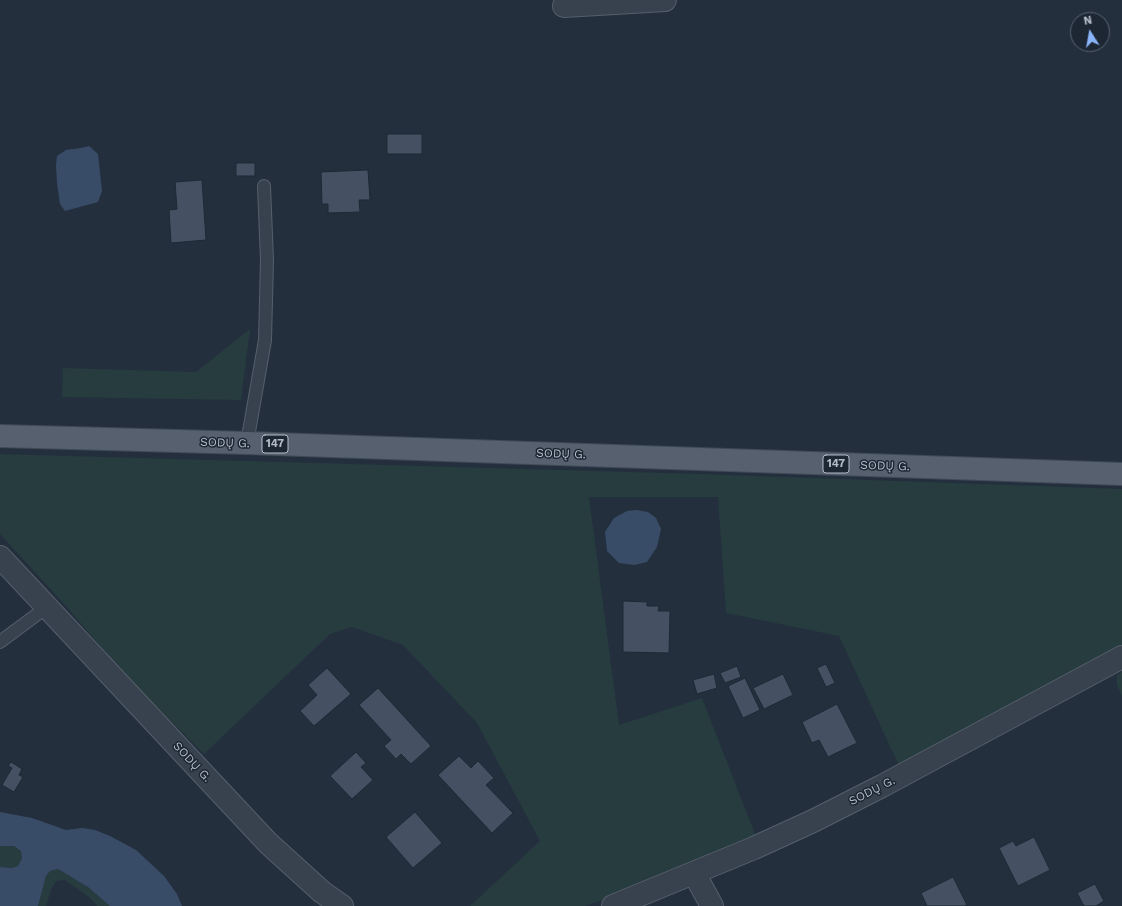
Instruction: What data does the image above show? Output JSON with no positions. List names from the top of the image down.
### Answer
{
  "streets": {
    "main road": ["SODŲ G.", "147"]
  },
  "north": "top"
}
